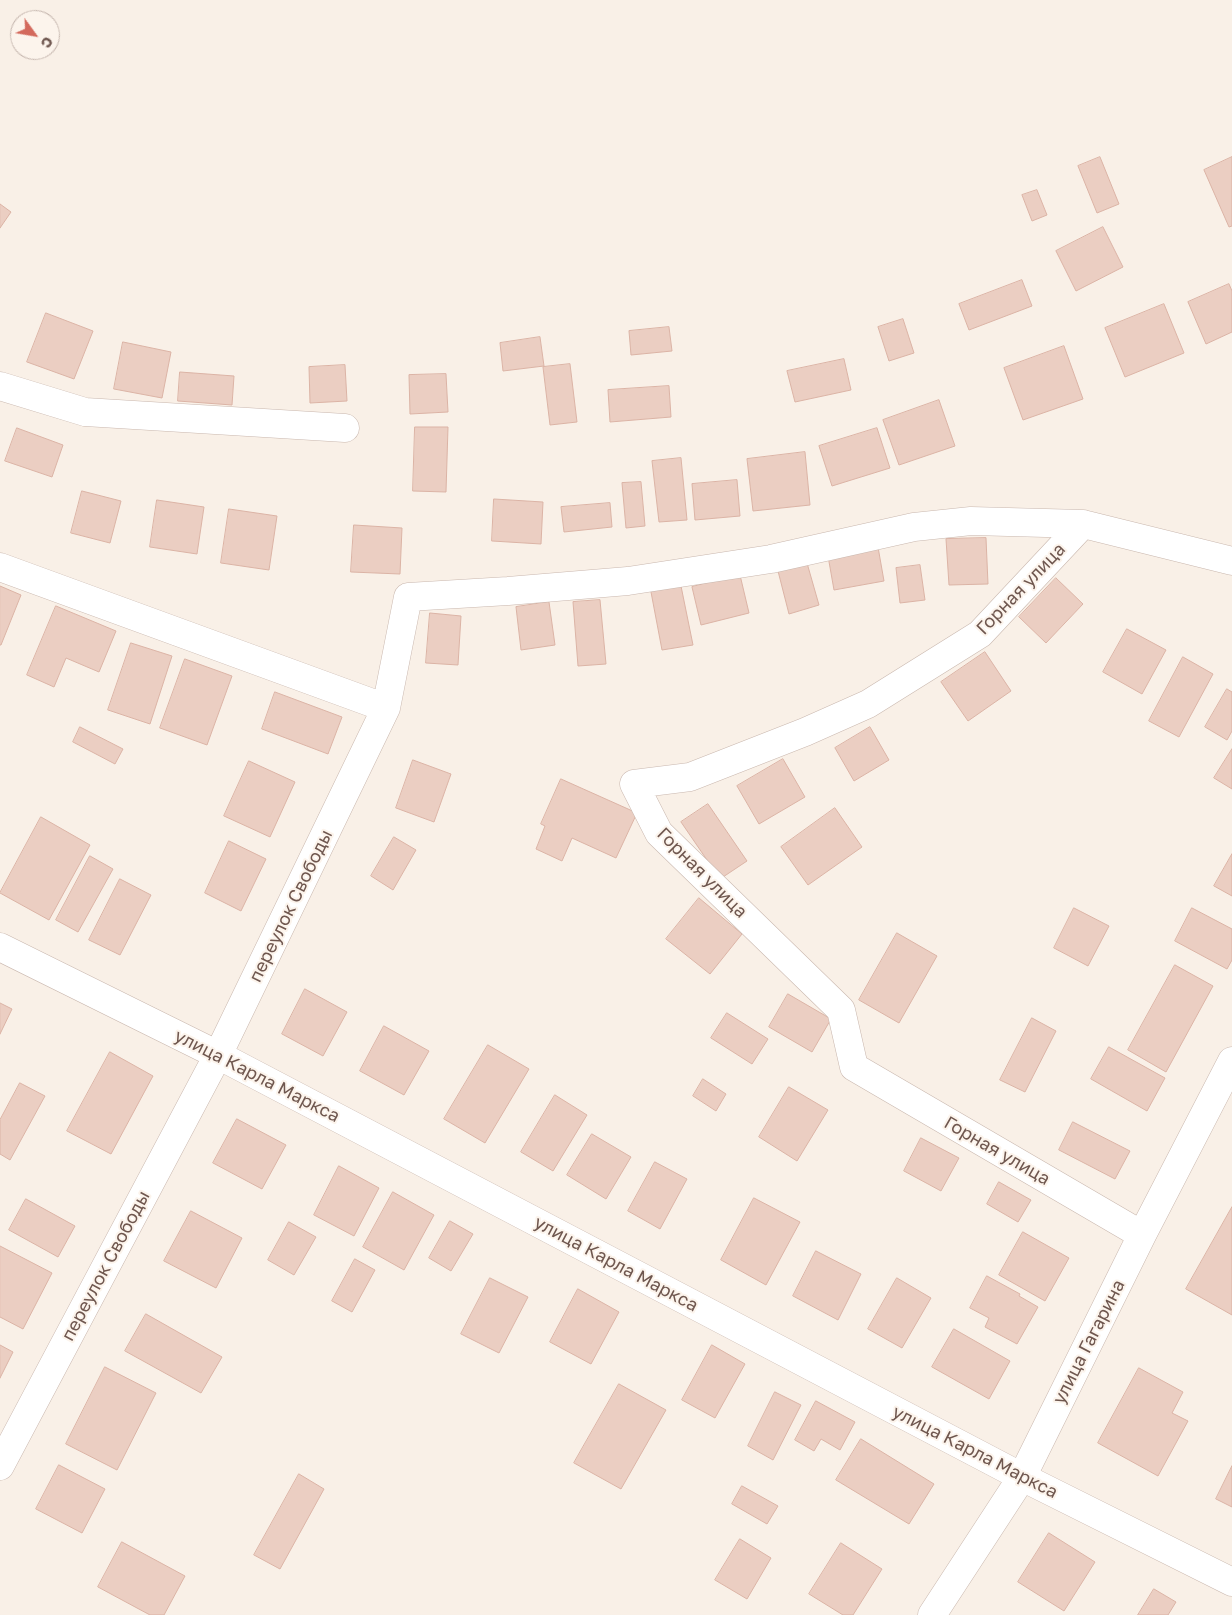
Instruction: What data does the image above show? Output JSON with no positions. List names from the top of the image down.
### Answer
{
  "streets": {
    "street": [
      "Горная улица",
      "переулок Свободы",
      "улица Карла Маркса",
      "улица Гагарина"
    ]
  },
  "crossings": [
    ["Горная улица", "переулок Свободы"],
    ["Горная улица", "улица Гагарина"],
    ["переулок Свободы", "улица Карла Маркса"],
    ["улица Карла Маркса", "улица Гагарина"]
  ],
  "north": "bottom right"
}
